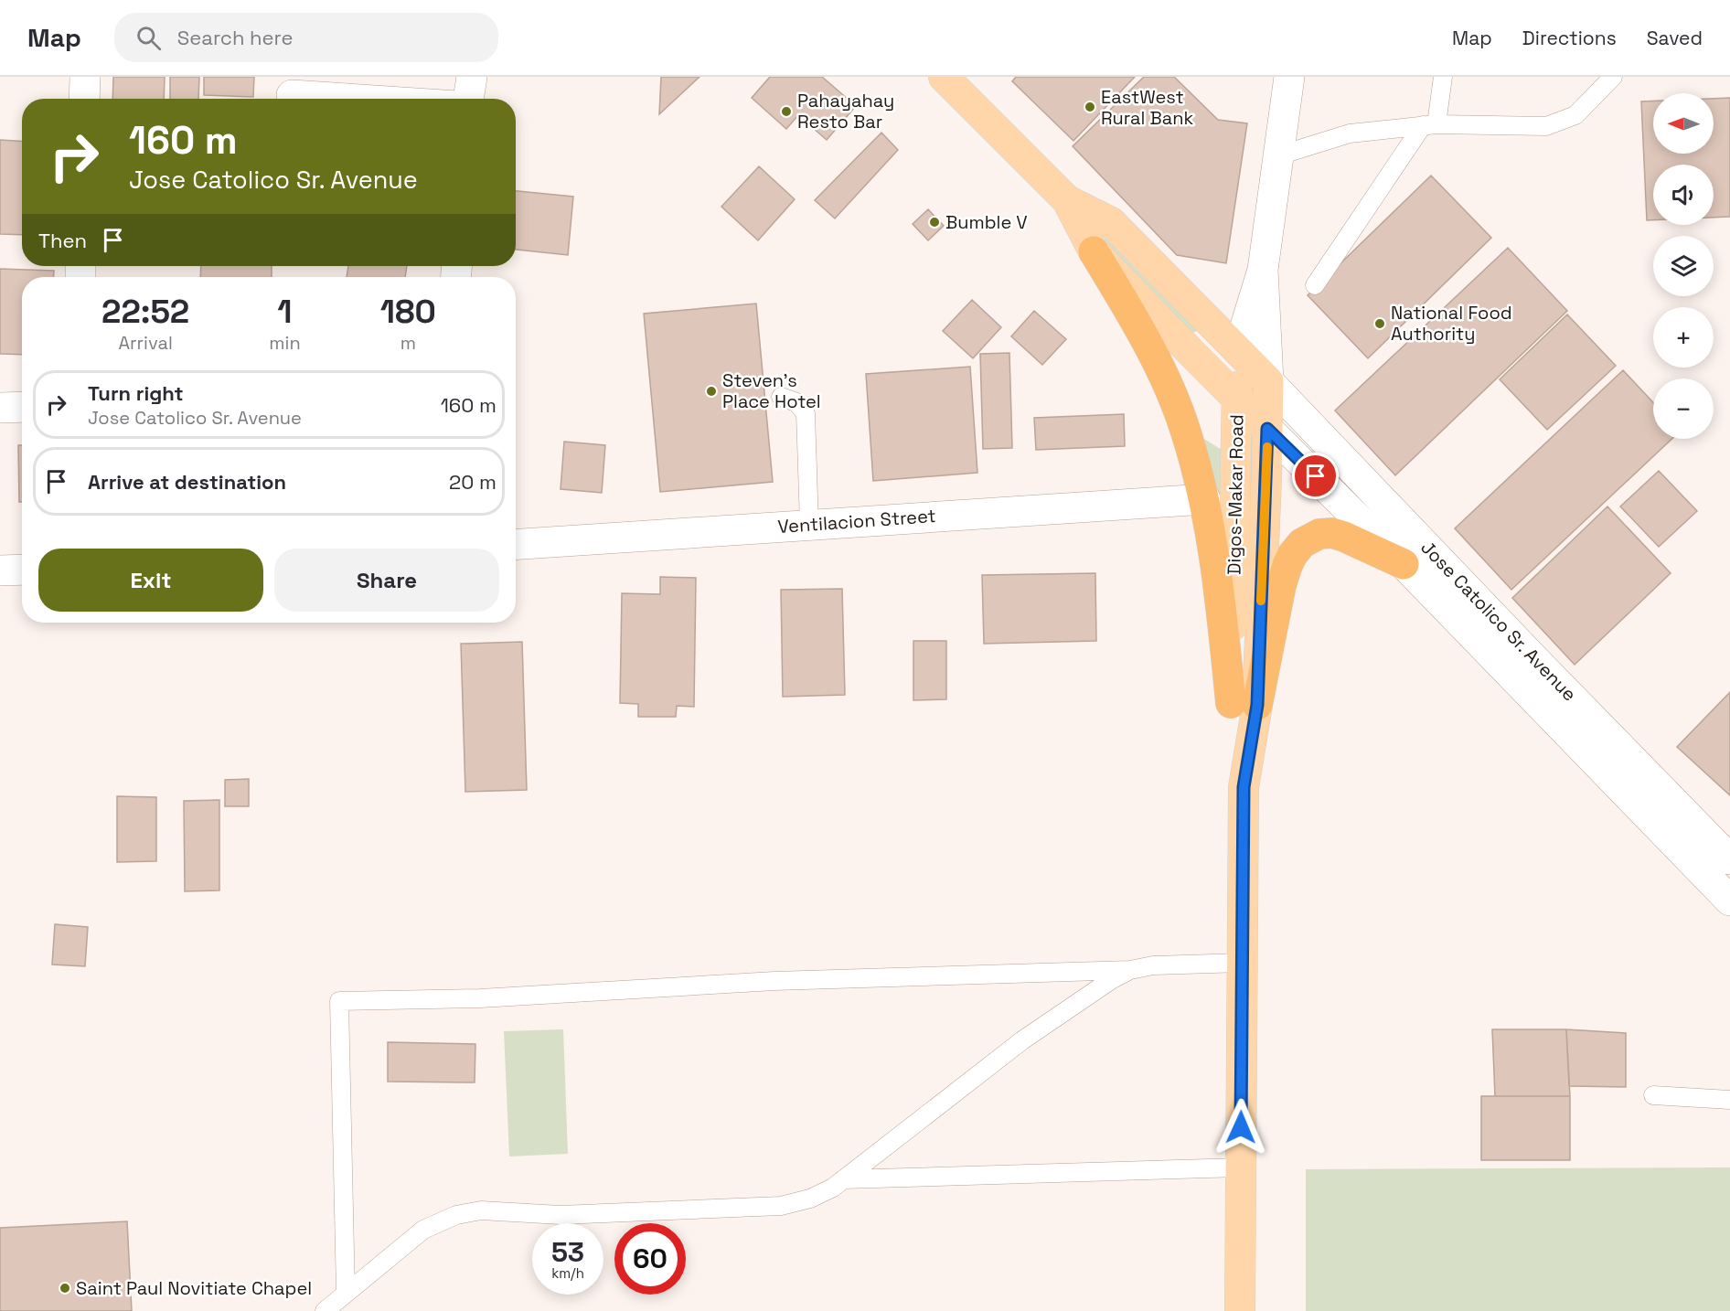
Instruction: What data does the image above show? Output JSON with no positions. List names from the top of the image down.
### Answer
{
  "streets": {
    "main road": ["Digos-Makar Road"],
    "street": ["Ventilacion Street", "Jose Catolico Sr. Avenue"]
  },
  "crossings": [
    ["Digos-Makar Road", "Jose Catolico Sr. Avenue"]
  ],
  "places": [
    "EastWest Rural Bank",
    "Pahayahay Resto Bar",
    "Bumble V",
    "National Food Authority",
    "Steven’s Place Hotel",
    "Saint Paul Novitiate Chapel"
  ],
  "north": "left",
  "page": {
    "header": "Map",
    "search": "Search here",
    "nav": ["Map", "Directions", "Saved"],
    "map_buttons": ["+", "−"],
    "turn": ["160 m", "Jose Catolico Sr. Avenue"],
    "then": "Then",
    "eta": [
      "22:52",
      "Arrival",
      "1",
      "min",
      "180",
      "m"
    ],
    "list": [
      {
        "name": "Turn right",
        "note": "Jose Catolico Sr. Avenue",
        "value": "160 m"
      },
      {
        "name": "Arrive at destination",
        "value": "20 m"
      }
    ],
    "buttons": ["Exit", "Share"],
    "speed": "53 km/h",
    "limit": "60"
  }
}
